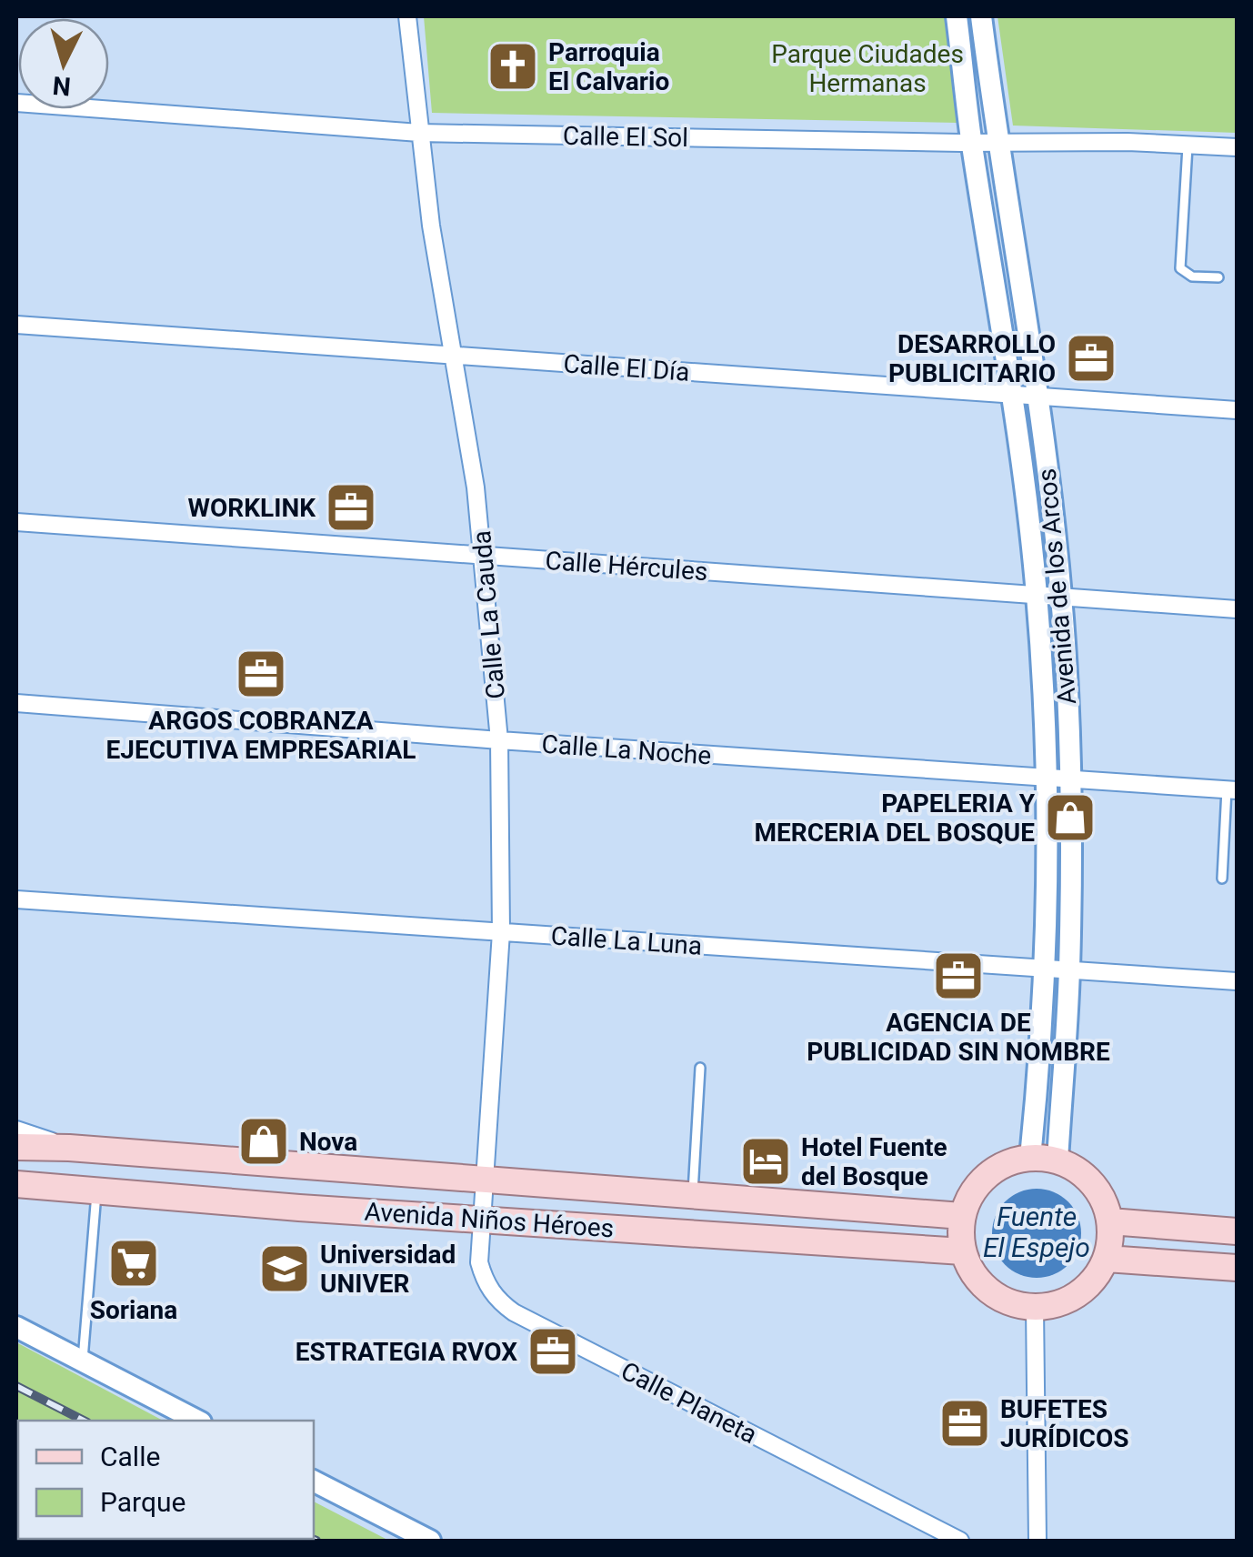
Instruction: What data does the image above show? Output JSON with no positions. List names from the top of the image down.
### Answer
{
  "streets": {
    "main road": ["Avenida Niños Héroes"],
    "street": [
      "Calle El Sol",
      "Calle El Día",
      "Calle Hércules",
      "Avenida de los Arcos",
      "Calle La Cauda",
      "Calle La Noche",
      "Calle La Luna",
      "Calle Planeta"
    ]
  },
  "crossings": [
    ["Calle El Sol", "Avenida de los Arcos"],
    ["Calle El Sol", "Calle La Cauda"],
    ["Calle El Día", "Avenida de los Arcos"],
    ["Calle El Día", "Calle La Cauda"],
    ["Calle Hércules", "Avenida de los Arcos"],
    ["Calle Hércules", "Calle La Cauda"],
    ["Avenida de los Arcos", "Calle La Noche"],
    ["Avenida de los Arcos", "Calle La Luna"],
    ["Avenida de los Arcos", "Avenida Niños Héroes"],
    ["Calle La Cauda", "Calle La Noche"],
    ["Calle La Cauda", "Calle La Luna"],
    ["Calle La Cauda", "Avenida Niños Héroes"],
    ["Calle La Cauda", "Calle Planeta"],
    ["Avenida Niños Héroes", "Calle Planeta"]
  ],
  "water": ["Fuente El Espejo"],
  "parks": ["Parque Ciudades Hermanas"],
  "places": {
    "church": ["Parroquia El Calvario"],
    "office": [
      "DESARROLLO PUBLICITARIO",
      "WORKLINK",
      "ARGOS COBRANZA EJECUTIVA EMPRESARIAL",
      "AGENCIA DE PUBLICIDAD SIN NOMBRE",
      "ESTRATEGIA RVOX",
      "BUFETES JURÍDICOS"
    ],
    "shop": ["PAPELERIA Y MERCERIA DEL BOSQUE", "Nova"],
    "hotel": ["Hotel Fuente del Bosque"],
    "supermarket": ["Soriana"],
    "school or university": ["Universidad UNIVER"]
  },
  "legend": ["Calle", "Parque"],
  "north": "bottom"
}
